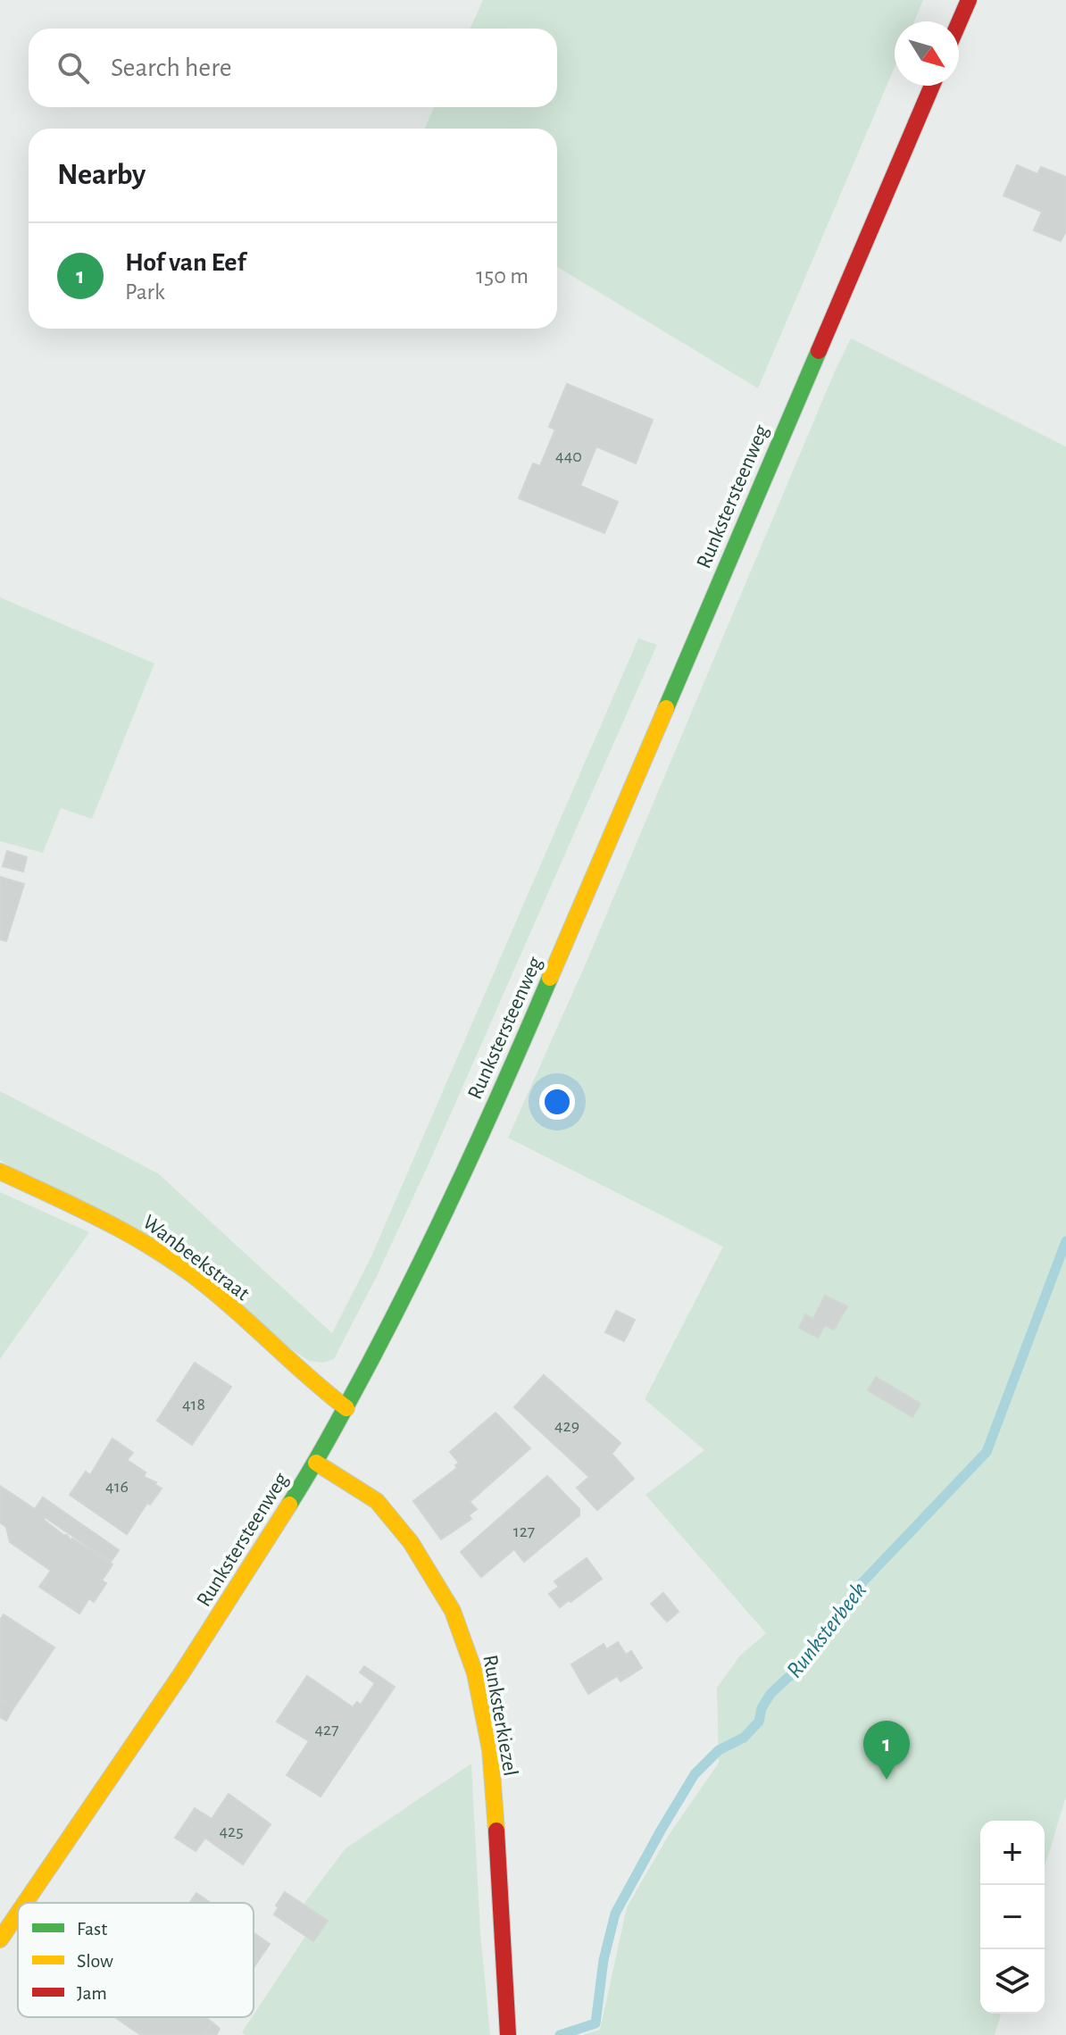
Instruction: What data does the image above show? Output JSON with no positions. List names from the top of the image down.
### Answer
{
  "streets": {
    "street": ["Runkstersteenweg", "Wanbeekstraat", "Runksterkiezel"]
  },
  "crossings": [
    ["Runkstersteenweg", "Wanbeekstraat"],
    ["Runkstersteenweg", "Runksterkiezel"]
  ],
  "water": ["Runksterbeek"],
  "house_numbers": [
    "440",
    "418",
    "429",
    "416",
    "127",
    "427",
    "425"
  ],
  "legend": ["Fast", "Slow", "Jam"],
  "north": "bottom right",
  "page": {
    "search": "Search here",
    "heading": "Nearby",
    "list": [
      {
        "mark": "1",
        "name": "Hof van Eef",
        "note": "Park",
        "value": "150 m"
      }
    ],
    "pins": "1",
    "map_buttons": ["+", "−"]
  }
}
